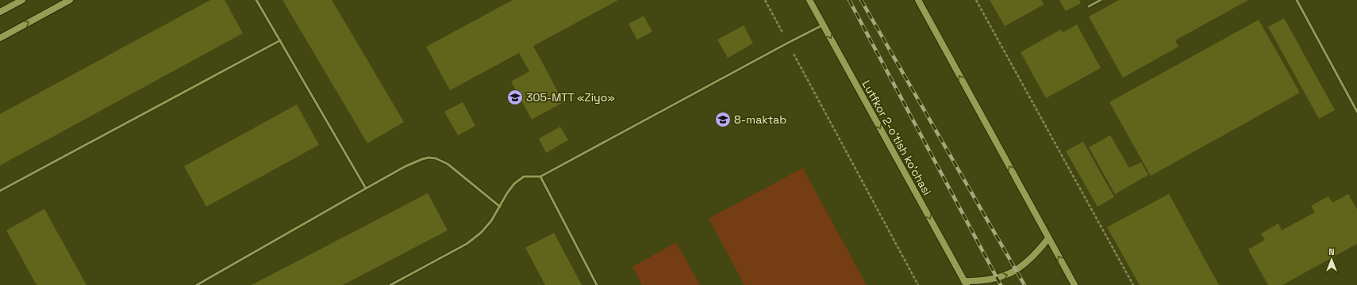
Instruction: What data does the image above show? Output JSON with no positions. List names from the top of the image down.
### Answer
{
  "streets": {
    "main road": ["Lutfkor 2-o'tish ko'chasi"]
  },
  "one_way": ["Lutfkor 2-o'tish ko'chasi"],
  "places": {
    "school or university": ["305-MTT «Ziyo»", "8-maktab"]
  },
  "north": "top"
}
